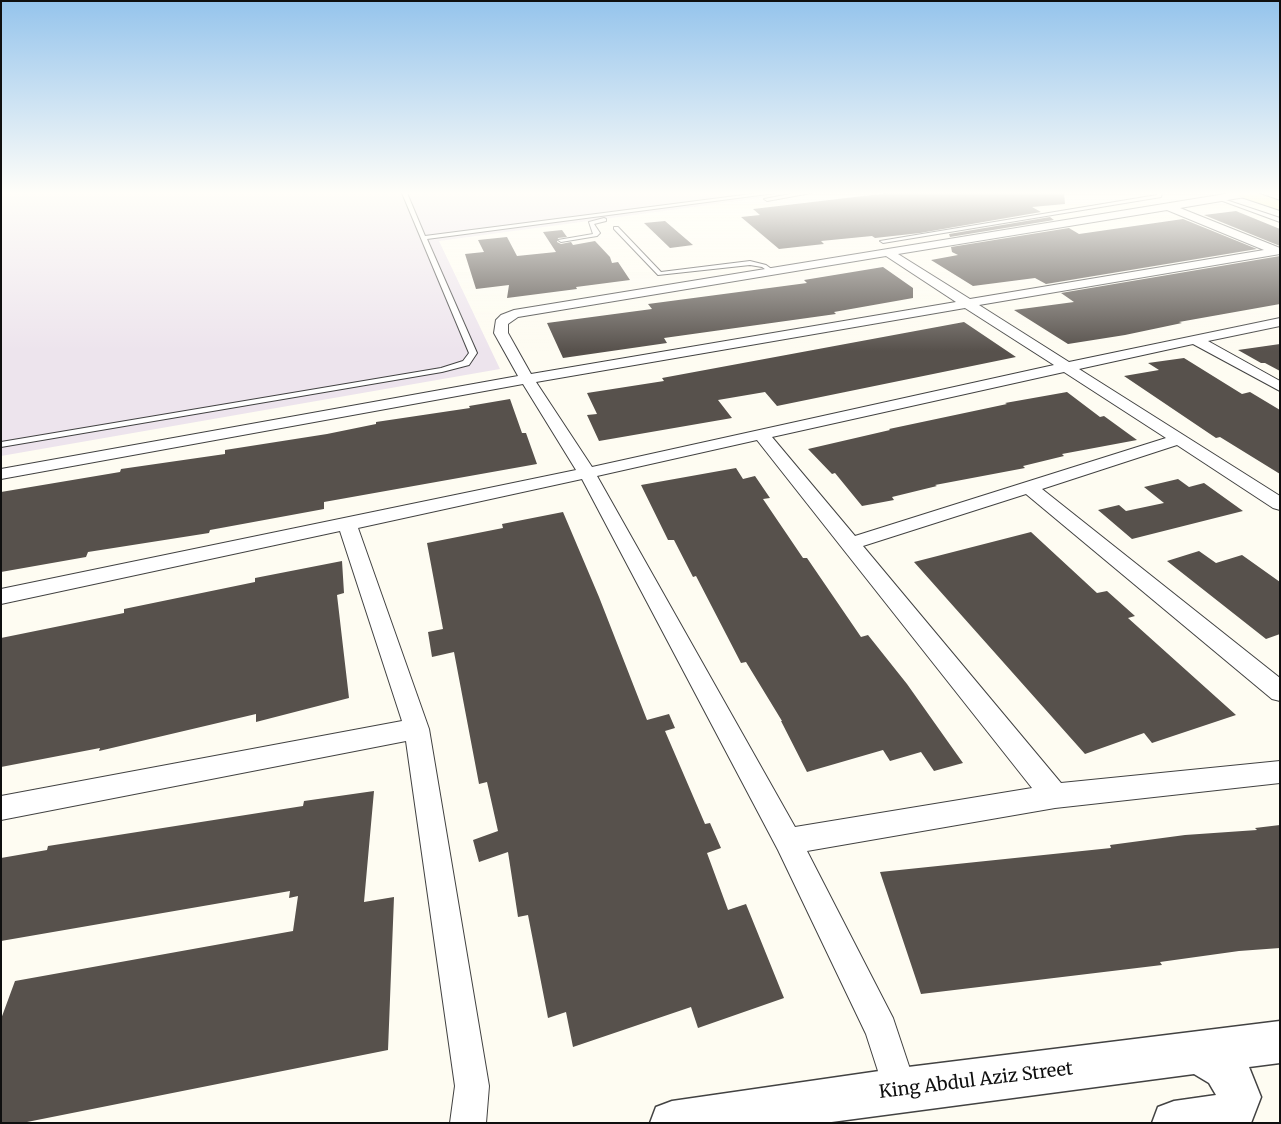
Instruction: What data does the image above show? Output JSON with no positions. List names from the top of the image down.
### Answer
{
  "streets": {
    "street": ["King Abdul Aziz Street"]
  }
}
